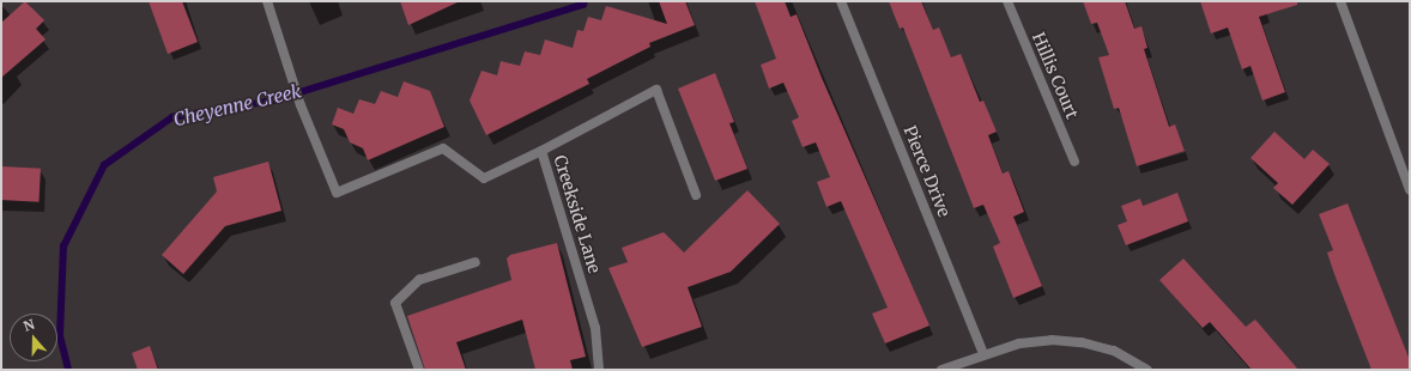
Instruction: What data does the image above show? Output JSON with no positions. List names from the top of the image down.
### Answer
{
  "streets": {
    "street": ["Hillis Court", "Pierce Drive", "Creekside Lane"]
  },
  "water": ["Cheyenne Creek"],
  "north": "top"
}
